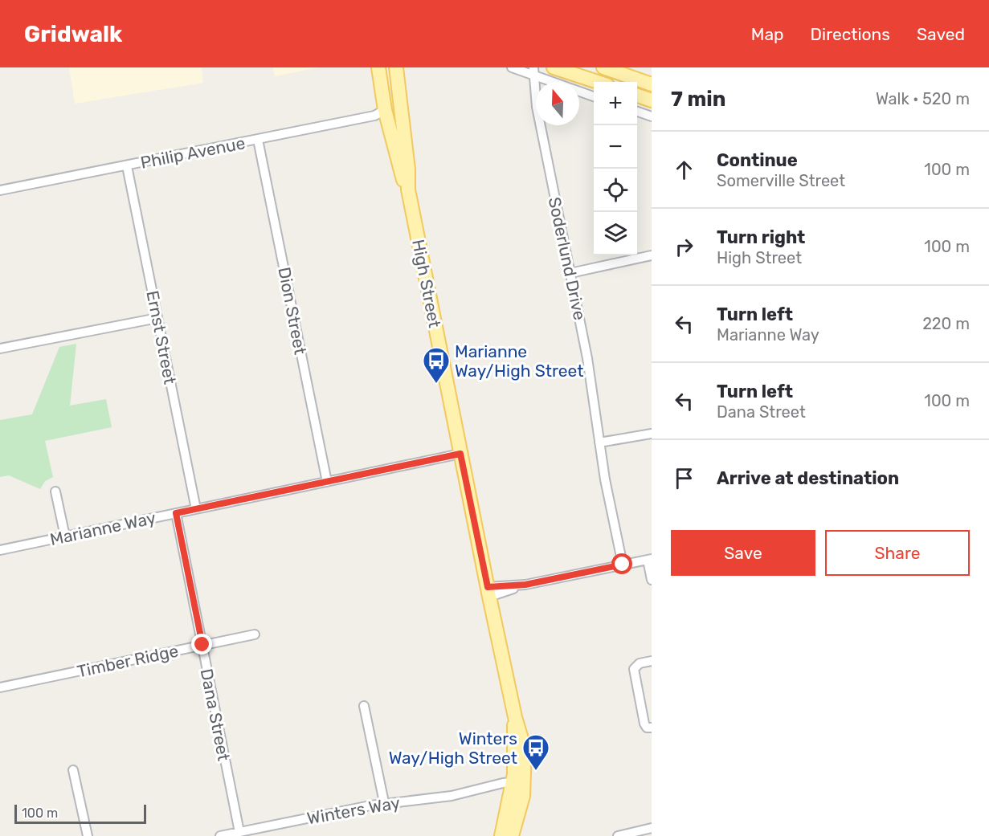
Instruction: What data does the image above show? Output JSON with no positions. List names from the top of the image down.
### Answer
{
  "streets": {
    "main road": ["High Street"],
    "street": [
      "Philip Avenue",
      "Soderlund Drive",
      "Dion Street",
      "Ernst Street",
      "Marianne Way",
      "Timber Ridge",
      "Dana Street",
      "Winters Way"
    ]
  },
  "crossings": [
    ["Philip Avenue", "High Street"],
    ["Philip Avenue", "Dion Street"],
    ["Philip Avenue", "Ernst Street"],
    ["High Street", "Marianne Way"],
    ["High Street", "Winters Way"],
    ["Dion Street", "Marianne Way"],
    ["Ernst Street", "Marianne Way"],
    ["Marianne Way", "Dana Street"],
    ["Timber Ridge", "Dana Street"],
    ["Dana Street", "Winters Way"]
  ],
  "places": {
    "bus stop": ["Marianne Way/High Street", "Winters Way/High Street"]
  },
  "scale_bar": "100 m",
  "north": "top",
  "page": {
    "header": "Gridwalk",
    "nav": ["Map", "Directions", "Saved"],
    "heading": ["7 min", "Walk · 520 m"],
    "map_buttons": ["+", "−"],
    "list": [
      ["Continue", "Somerville Street", "100 m"],
      ["Turn right", "High Street", "100 m"],
      ["Turn left", "Marianne Way", "220 m"],
      ["Turn left", "Dana Street", "100 m"],
      "Arrive at destination"
    ],
    "buttons": ["Save", "Share"],
    "scale": "100 m"
  }
}
